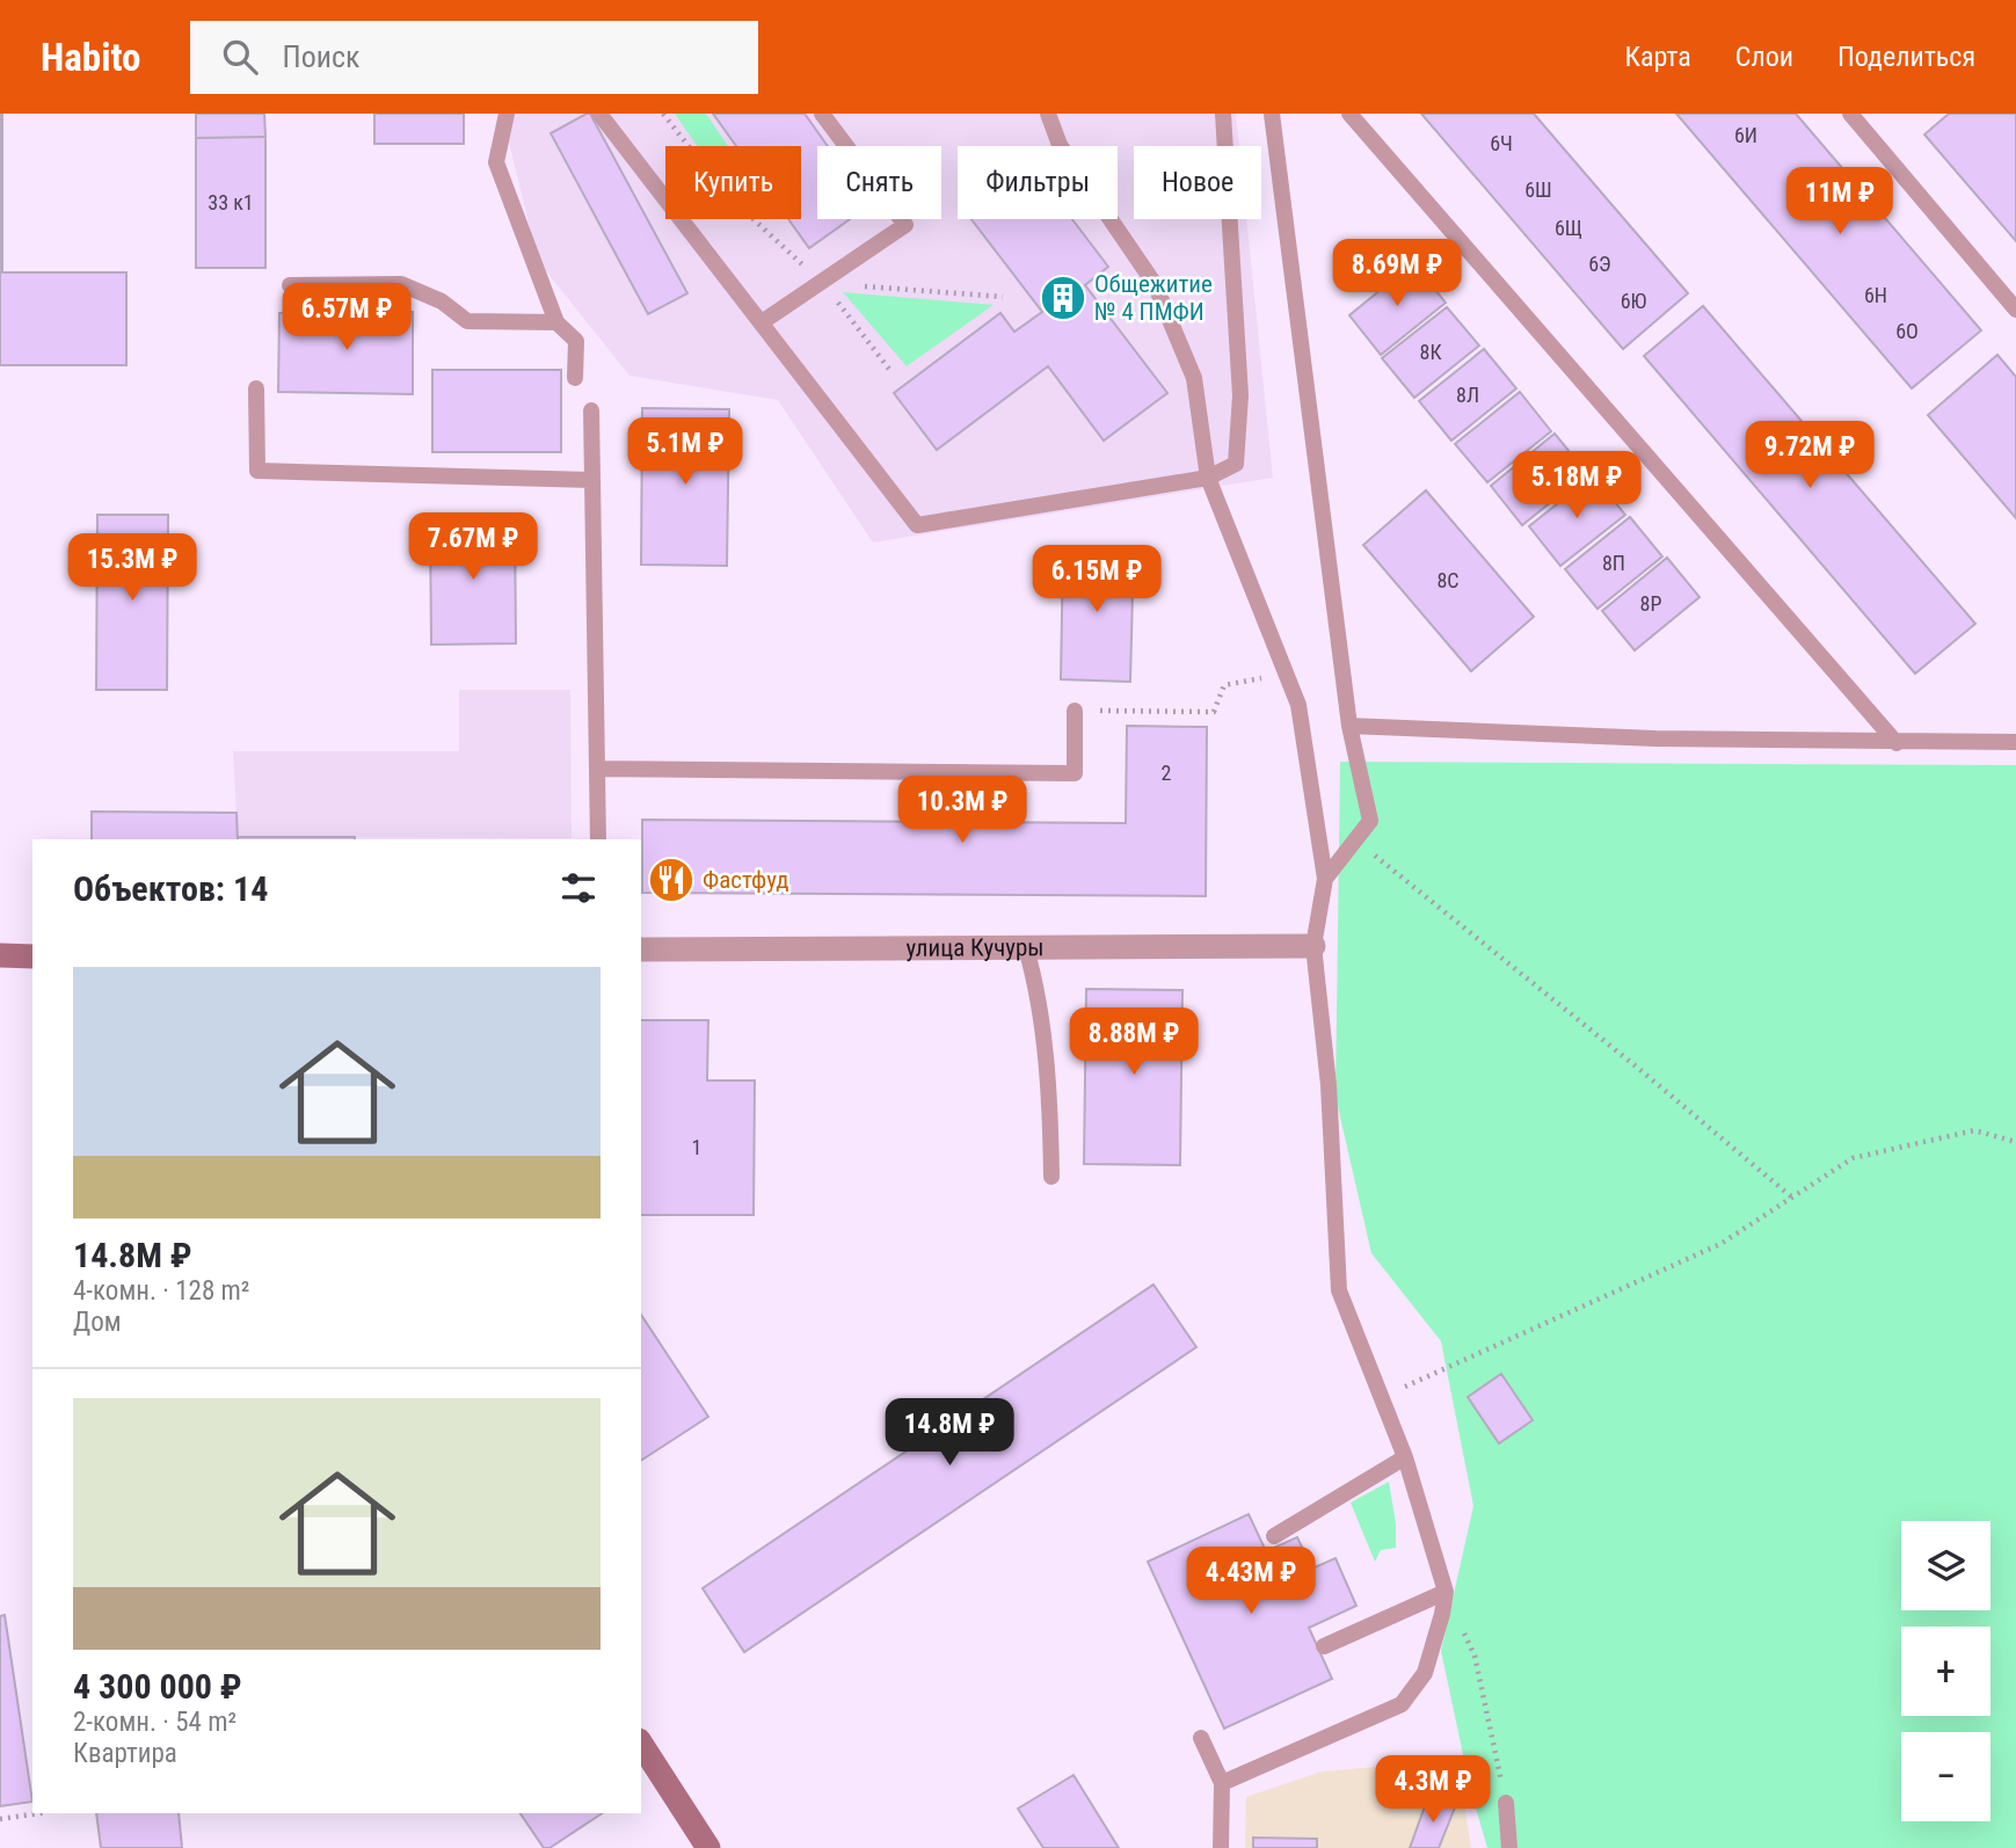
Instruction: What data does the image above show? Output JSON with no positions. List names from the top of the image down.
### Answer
{
  "streets": {
    "street": ["улица Кучуры"]
  },
  "places": {
    "building": ["Общежитие № 4 ПМФИ"],
    "restaurant": ["Фастфуд"]
  },
  "house_numbers": [
    "6И",
    "6Ч",
    "6Ш",
    "33 к1",
    "6Щ",
    "6Э",
    "6Н",
    "6Ю",
    "6О",
    "8К",
    "8Л",
    "8П",
    "8С",
    "8Р",
    "2",
    "1"
  ],
  "page": {
    "header": "Habito",
    "search": "Поиск",
    "nav": ["Карта", "Слои", "Поделиться"],
    "chip": [
      "Купить",
      "Снять",
      "Фильтры",
      "Новое"
    ],
    "price": [
      "11M ₽",
      "8.69M ₽",
      "6.57M ₽",
      "5.1M ₽",
      "9.72M ₽",
      "5.18M ₽",
      "7.67M ₽",
      "15.3M ₽",
      "6.15M ₽",
      "10.3M ₽",
      "8.88M ₽",
      "14.8M ₽",
      "4.43M ₽",
      "4.3M ₽"
    ],
    "heading": "Объектов: 14",
    "list": [
      {
        "name": "14.8M ₽",
        "note": "4-комн. · 128 m² · Дом"
      },
      {
        "name": "4 300 000 ₽",
        "note": "2-комн. · 54 m² · Квартира"
      }
    ],
    "map_buttons": ["+", "−"]
  }
}
